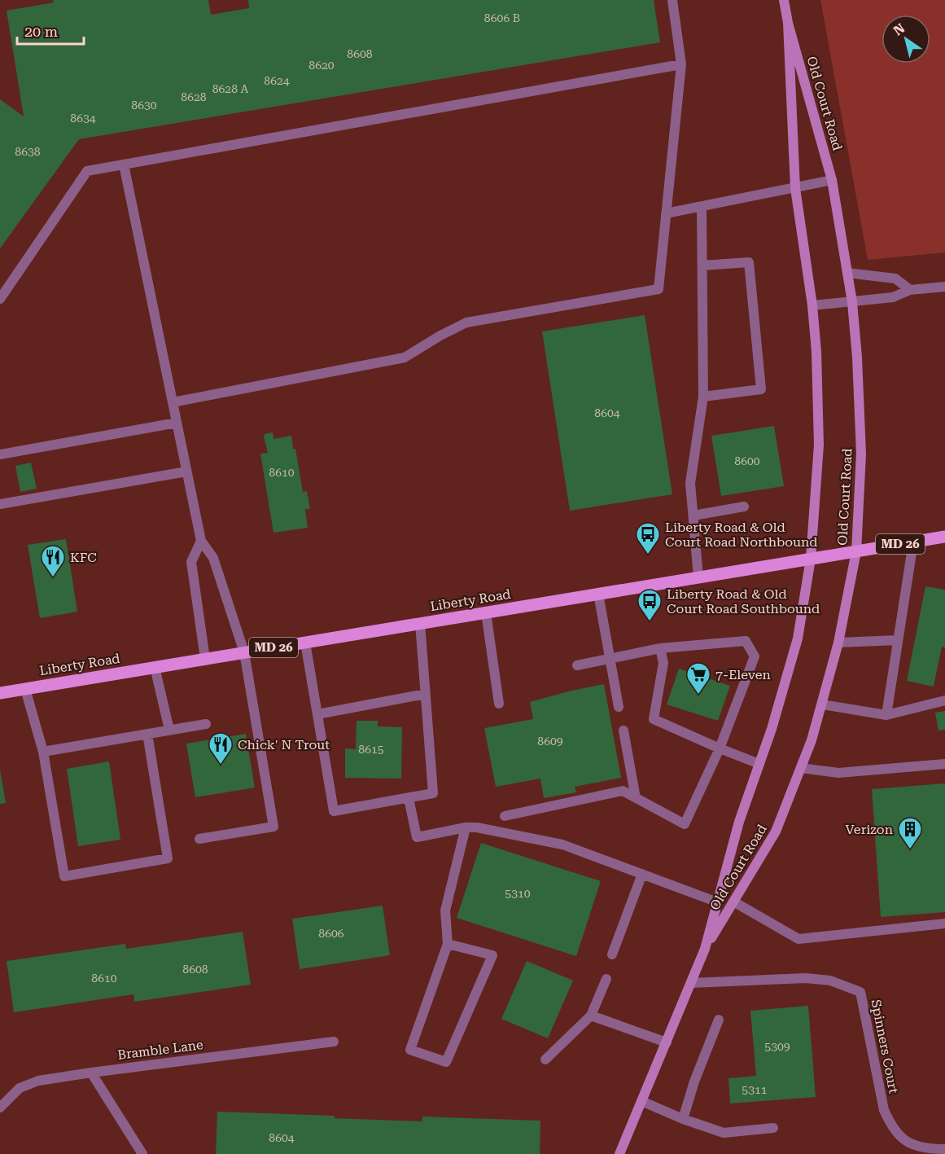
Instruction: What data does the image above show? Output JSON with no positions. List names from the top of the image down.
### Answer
{
  "streets": {
    "main road": ["Old Court Road", "MD 26", "Liberty Road"],
    "street": ["Spinners Court", "Bramble Lane"]
  },
  "crossings": [
    ["Old Court Road", "Liberty Road"],
    ["Old Court Road", "Spinners Court"]
  ],
  "places": {
    "bus stop": ["Liberty Road & Old Court Road Northbound", "Liberty Road & Old Court Road Southbound"],
    "restaurant": ["KFC", "Chick' N Trout"],
    "supermarket": ["7-Eleven"],
    "building": ["Verizon"]
  },
  "house_numbers": [
    "8606 B",
    "8608",
    "8620",
    "8624",
    "8628 A",
    "8628",
    "8630",
    "8634",
    "8638",
    "8604",
    "8600",
    "8610",
    "8609",
    "8615",
    "5310",
    "8606",
    "8608",
    "8610",
    "5309",
    "5311",
    "8604"
  ],
  "scale_bar": "20 m",
  "north": "top left"
}
